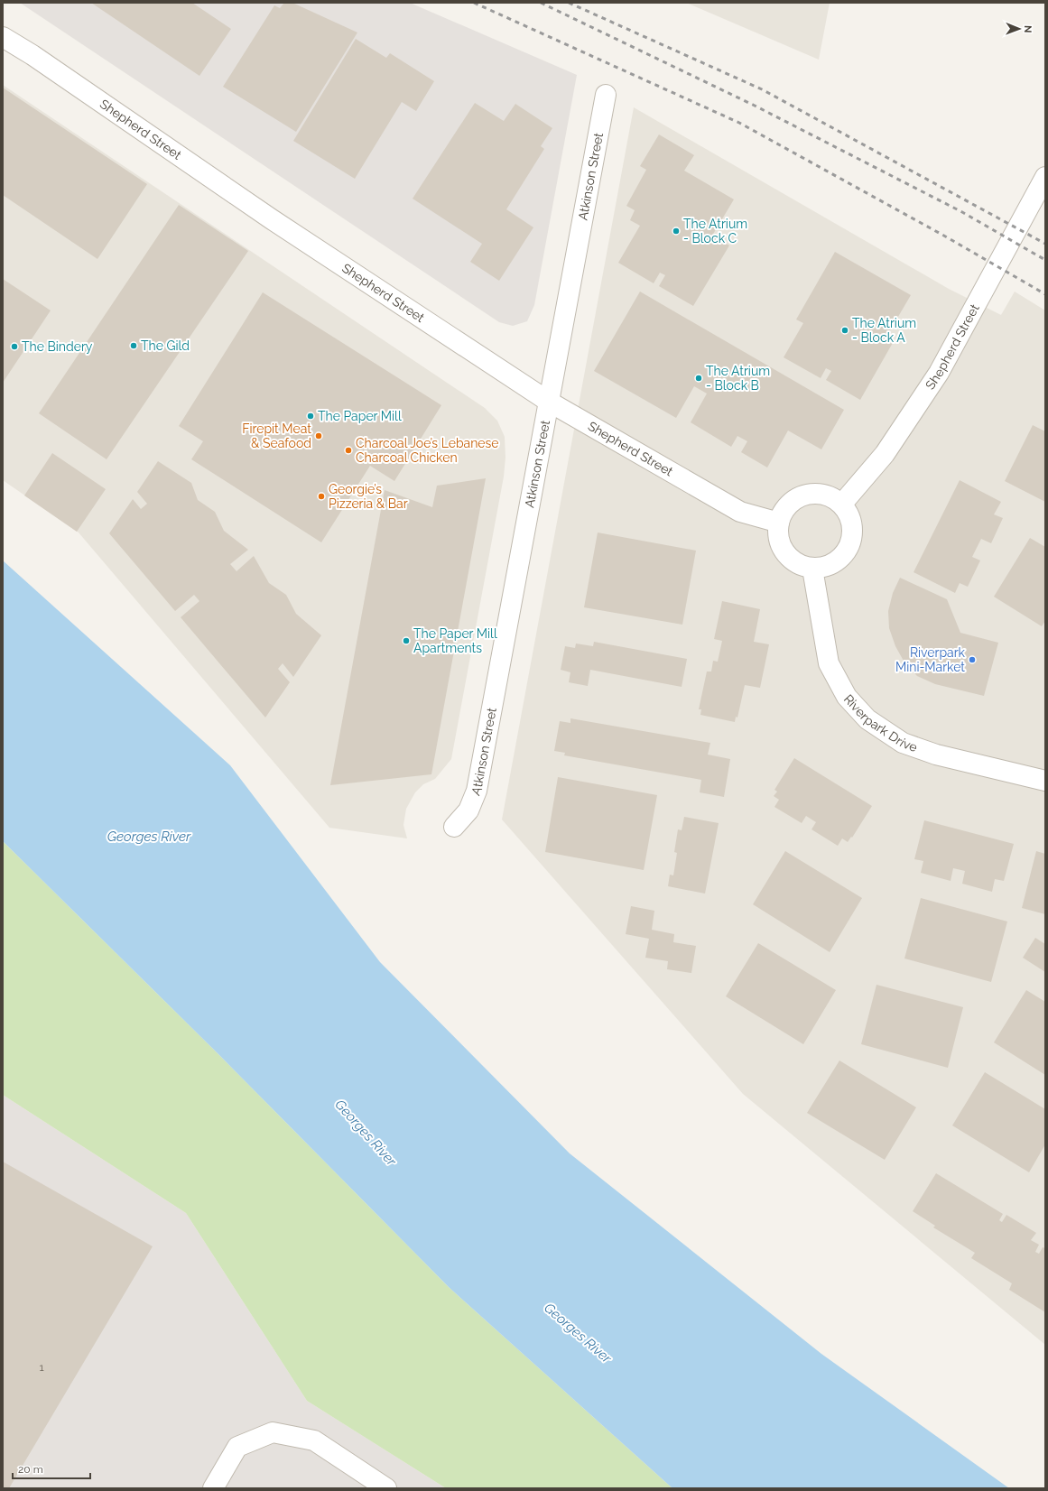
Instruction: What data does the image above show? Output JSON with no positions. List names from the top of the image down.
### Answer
{
  "streets": {
    "street": ["Shepherd Street", "Atkinson Street", "Riverpark Drive"]
  },
  "crossings": [
    ["Shepherd Street", "Atkinson Street"],
    ["Shepherd Street", "Riverpark Drive"]
  ],
  "water": ["Georges River"],
  "places": [
    "The Atrium - Block C",
    "The Atrium - Block A",
    "The Gild",
    "The Bindery",
    "The Atrium - Block B",
    "The Paper Mill",
    "Firepit Meat & Seafood",
    "Charcoal Joe’s Lebanese Charcoal Chicken",
    "Georgie’s Pizzeria & Bar",
    "The Paper Mill Apartments",
    "Riverpark Mini-Market"
  ],
  "house_numbers": ["1"],
  "scale_bar": "20 m",
  "north": "right"
}
